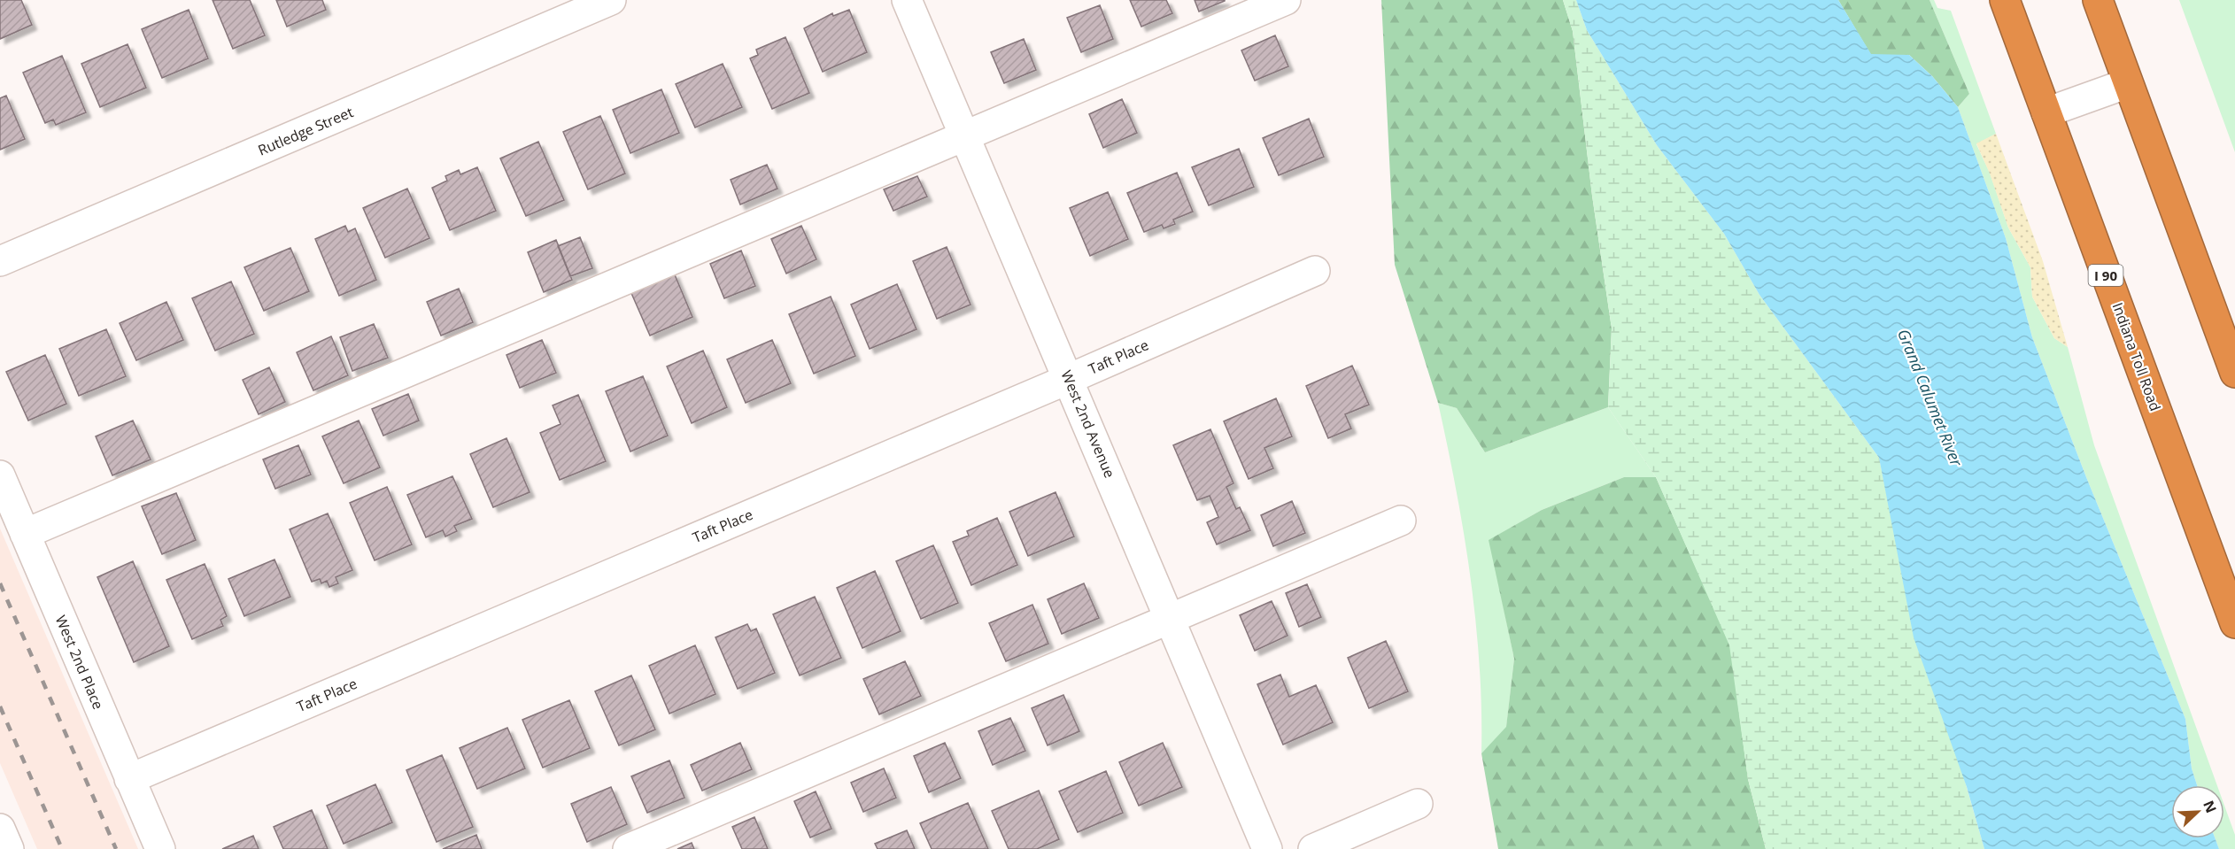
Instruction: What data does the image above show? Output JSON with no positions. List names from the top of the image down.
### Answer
{
  "streets": {
    "highway": ["I 90", "Indiana Toll Road"],
    "street": [
      "Rutledge Street",
      "Taft Place",
      "West 2nd Avenue",
      "West 2nd Place"
    ]
  },
  "crossings": [
    ["Taft Place", "West 2nd Avenue"],
    ["Taft Place", "West 2nd Place"]
  ],
  "water": ["Grand Calumet River"],
  "north": "top right"
}
